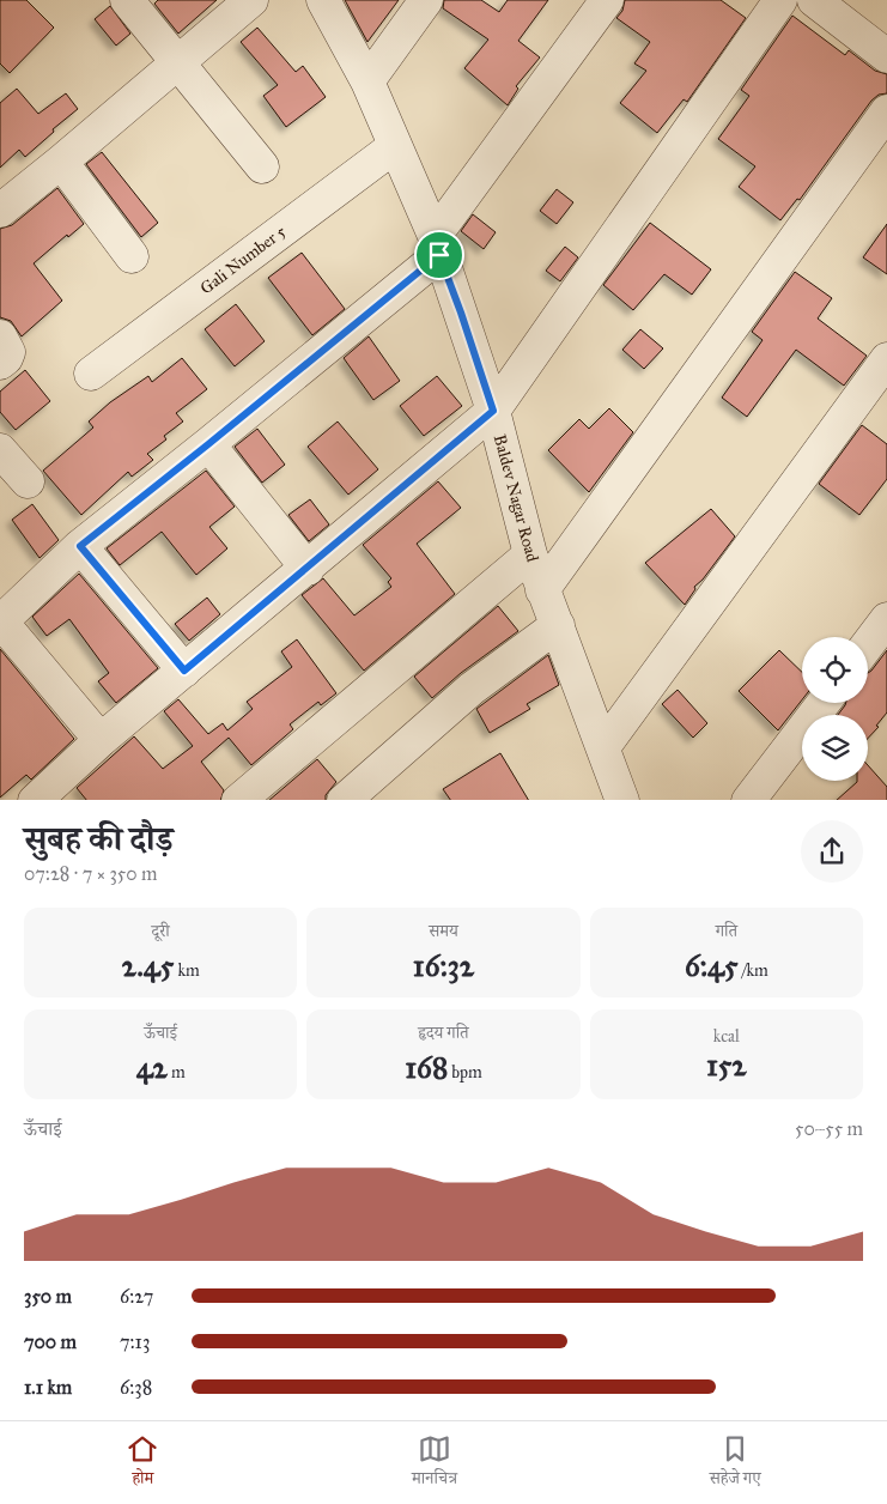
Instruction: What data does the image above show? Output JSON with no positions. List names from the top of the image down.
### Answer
{
  "streets": {
    "street": ["Gali Number 5", "Baldev Nagar Road"]
  },
  "crossings": [
    ["Gali Number 5", "Baldev Nagar Road"]
  ],
  "page": {
    "heading": ["सुबह की दौड़", "07:28 · 7 × 350 m"],
    "stats": [
      ["दूरी", "2.45 km"],
      ["समय", "16:32"],
      ["गति", "6:45 /km"],
      ["ऊँचाई", "42 m"],
      ["हृदय गति", "168 bpm"],
      ["kcal", "152"]
    ],
    "chart": ["ऊँचाई", "50–55 m"],
    "list": [
      {
        "name": "350 m",
        "note": "6:27"
      },
      {
        "name": "700 m",
        "note": "7:13"
      },
      {
        "name": "1.1 km",
        "note": "6:38"
      }
    ],
    "tabs": ["होम", "मानचित्र", "सहेजे गए"]
  }
}
